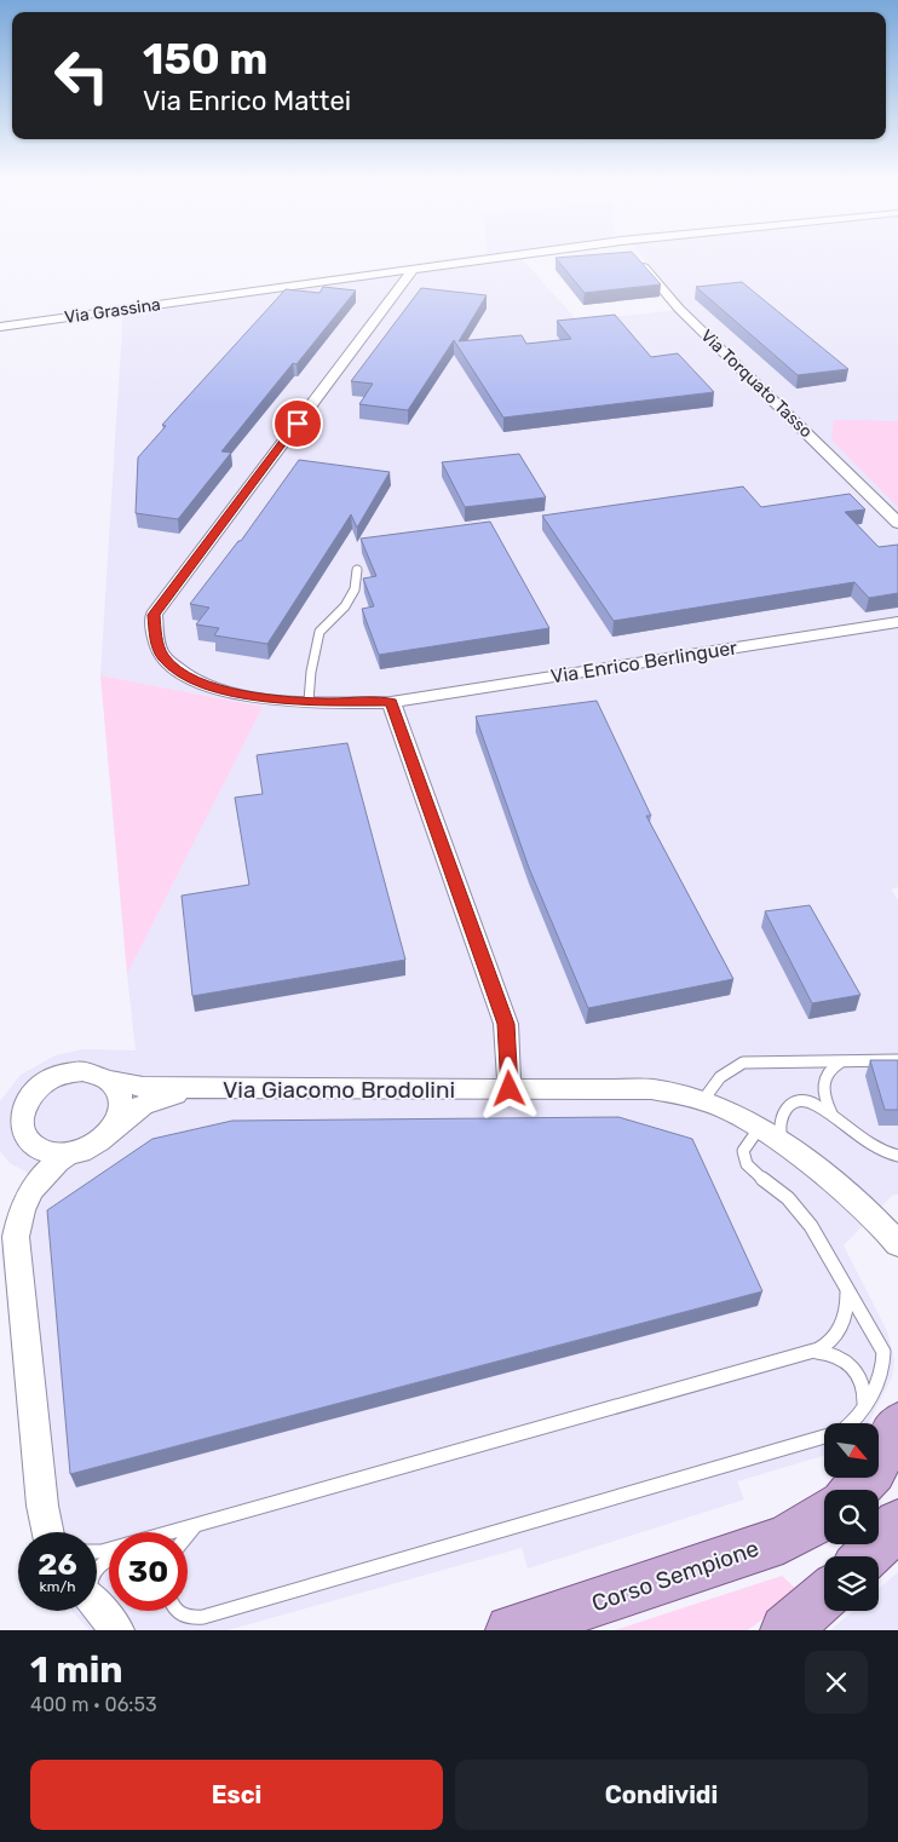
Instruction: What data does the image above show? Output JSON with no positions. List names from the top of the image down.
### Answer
{
  "streets": {
    "main road": ["Corso Sempione"],
    "street": [
      "Via Grassina",
      "Via Torquato Tasso",
      "Via Enrico Berlinguer",
      "Via Giacomo Brodolini"
    ]
  },
  "crossings": [
    ["Via Grassina", "Via Enrico Berlinguer"]
  ],
  "north": "bottom right",
  "page": {
    "turn": ["150 m", "Via Enrico Mattei"],
    "speed": "26 km/h",
    "limit": "30",
    "heading": ["1 min", "400 m · 06:53"],
    "buttons": ["Esci", "Condividi"]
  }
}
